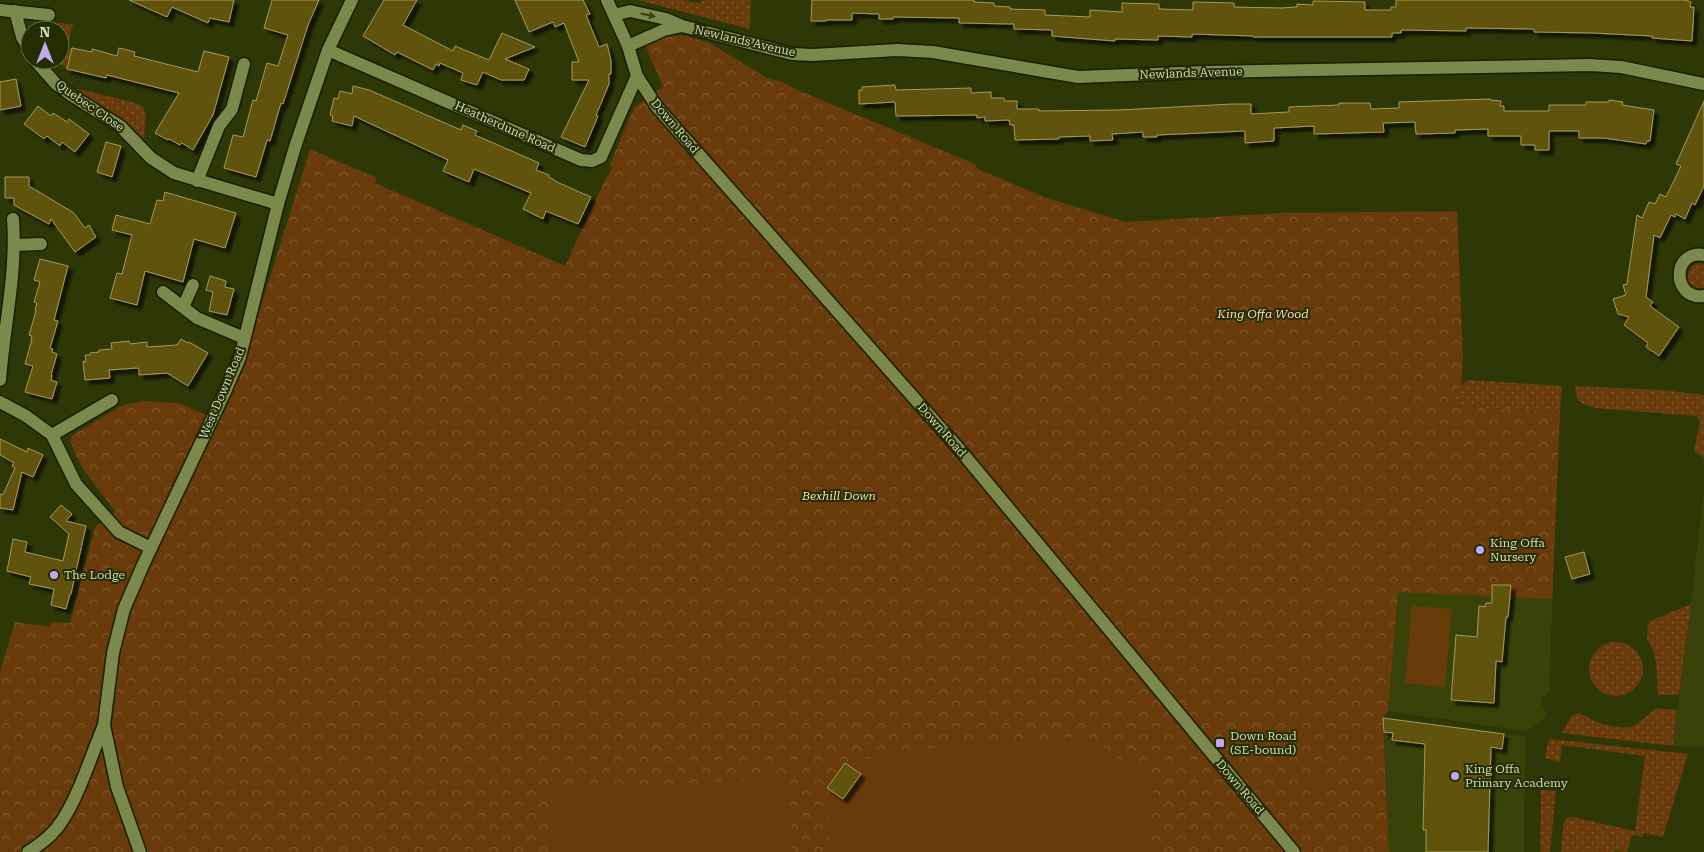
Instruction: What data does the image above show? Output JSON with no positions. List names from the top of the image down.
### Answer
{
  "streets": {
    "street": [
      "Newlands Avenue",
      "Quebec Close",
      "Down Road",
      "Heatherdune Road",
      "West Down Road"
    ]
  },
  "crossings": [
    ["Newlands Avenue", "Down Road"],
    ["Quebec Close", "West Down Road"],
    ["Down Road", "Heatherdune Road"],
    ["Heatherdune Road", "West Down Road"]
  ],
  "parks": ["King Offa Wood", "Bexhill Down"],
  "places": {
    "other": ["King Offa Nursery", "The Lodge", "King Offa Primary Academy"],
    "transit": ["Down Road (SE-bound)"]
  },
  "north": "top"
}
